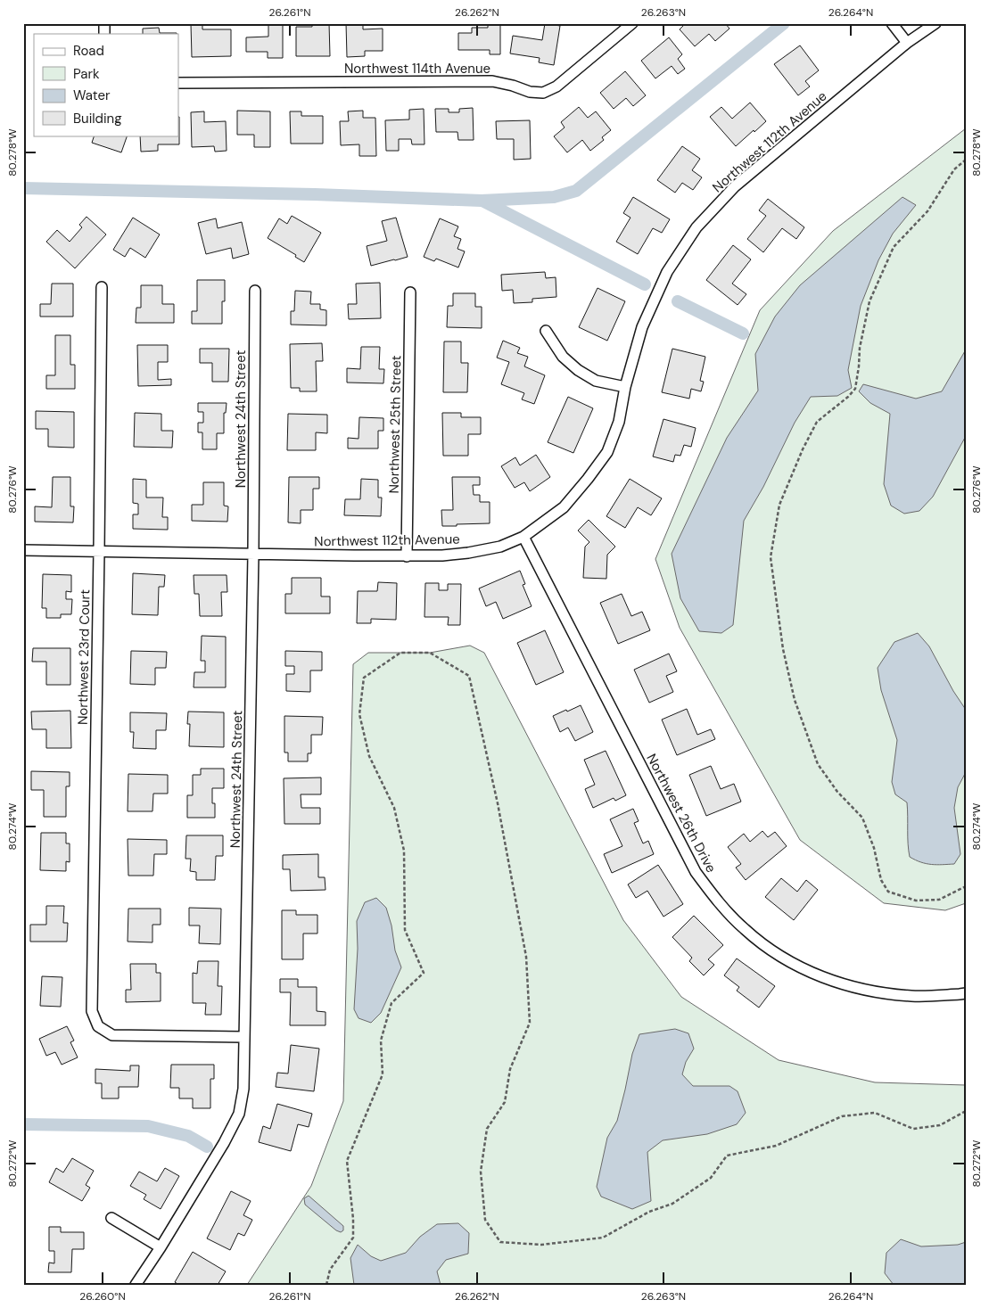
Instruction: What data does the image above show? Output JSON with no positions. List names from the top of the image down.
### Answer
{
  "streets": {
    "street": [
      "Northwest 114th Avenue",
      "Northwest 112th Avenue",
      "Northwest 24th Street",
      "Northwest 25th Street",
      "Northwest 23rd Court",
      "Northwest 26th Drive"
    ]
  },
  "crossings": [
    ["Northwest 112th Avenue", "Northwest 24th Street"],
    ["Northwest 112th Avenue", "Northwest 25th Street"],
    ["Northwest 112th Avenue", "Northwest 23rd Court"],
    ["Northwest 112th Avenue", "Northwest 26th Drive"],
    ["Northwest 24th Street", "Northwest 23rd Court"]
  ],
  "legend": [
    "Road",
    "Park",
    "Water",
    "Building"
  ],
  "coordinates": [
    "26.261°N",
    "26.262°N",
    "26.263°N",
    "26.264°N",
    "80.278°W",
    "80.276°W",
    "80.274°W",
    "80.272°W",
    "26.260°N"
  ]
}
